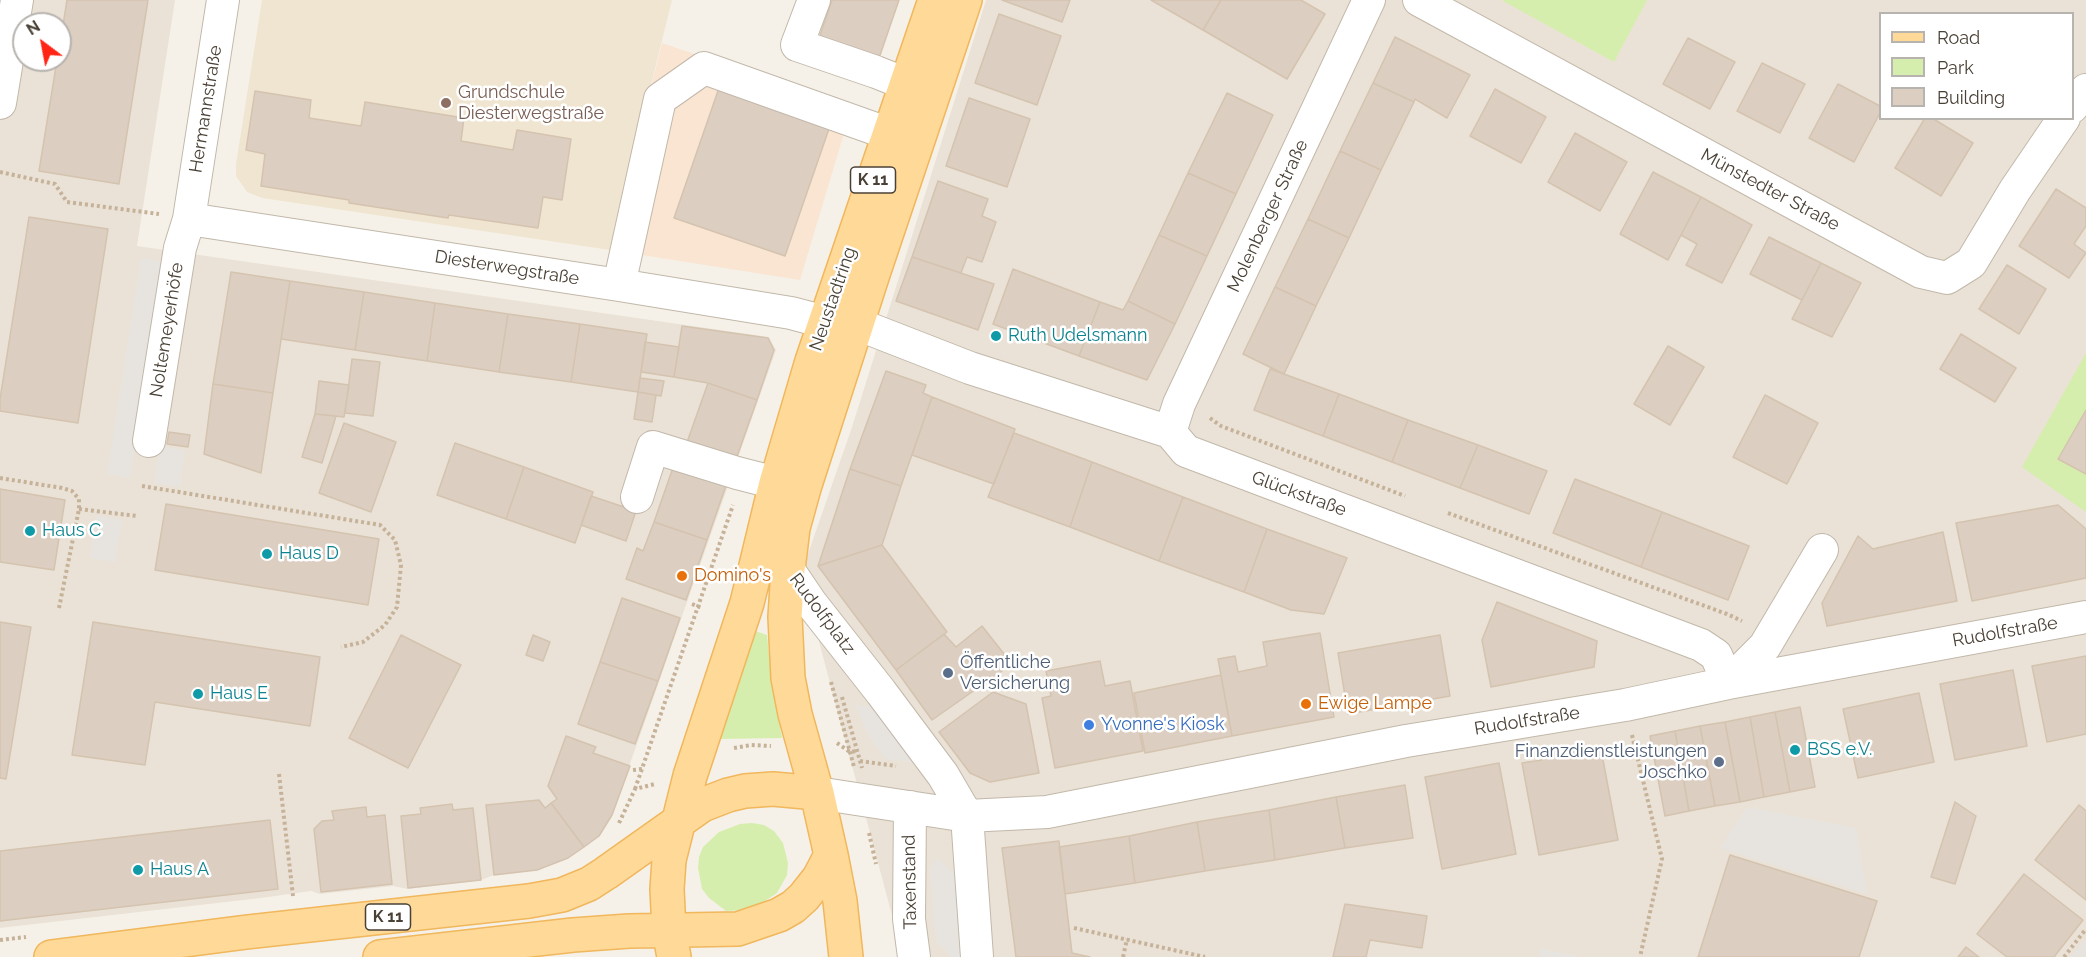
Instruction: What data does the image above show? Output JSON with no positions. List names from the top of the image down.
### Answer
{
  "streets": {
    "main road": ["K 11", "Neustadtring", "Rudolfplatz"],
    "street": [
      "Hermannstraße",
      "Münstedter Straße",
      "Molenberger Straße",
      "Diesterwegstraße",
      "Noltemeyerhöfe",
      "Glückstraße",
      "Rudolfstraße",
      "Taxenstand"
    ]
  },
  "crossings": [
    ["Hermannstraße", "Diesterwegstraße"],
    ["Hermannstraße", "Noltemeyerhöfe"],
    ["K 11", "Neustadtring"],
    ["K 11", "Rudolfplatz"],
    ["Molenberger Straße", "Glückstraße"],
    ["Diesterwegstraße", "Neustadtring"],
    ["Diesterwegstraße", "Noltemeyerhöfe"],
    ["Diesterwegstraße", "Glückstraße"],
    ["Neustadtring", "Glückstraße"],
    ["Neustadtring", "Rudolfplatz"],
    ["Glückstraße", "Rudolfstraße"],
    ["Rudolfplatz", "Rudolfstraße"]
  ],
  "places": [
    "Grundschule Diesterwegstraße",
    "Ruth Udelsmann",
    "Haus C",
    "Haus D",
    "Domino's",
    "Öffentliche Versicherung",
    "Haus E",
    "Ewige Lampe",
    "Yvonne's Kiosk",
    "BSS e.V.",
    "Finanzdienstleistungen Joschko",
    "Haus A"
  ],
  "legend": ["Road", "Park", "Building"],
  "north": "top left"
}
